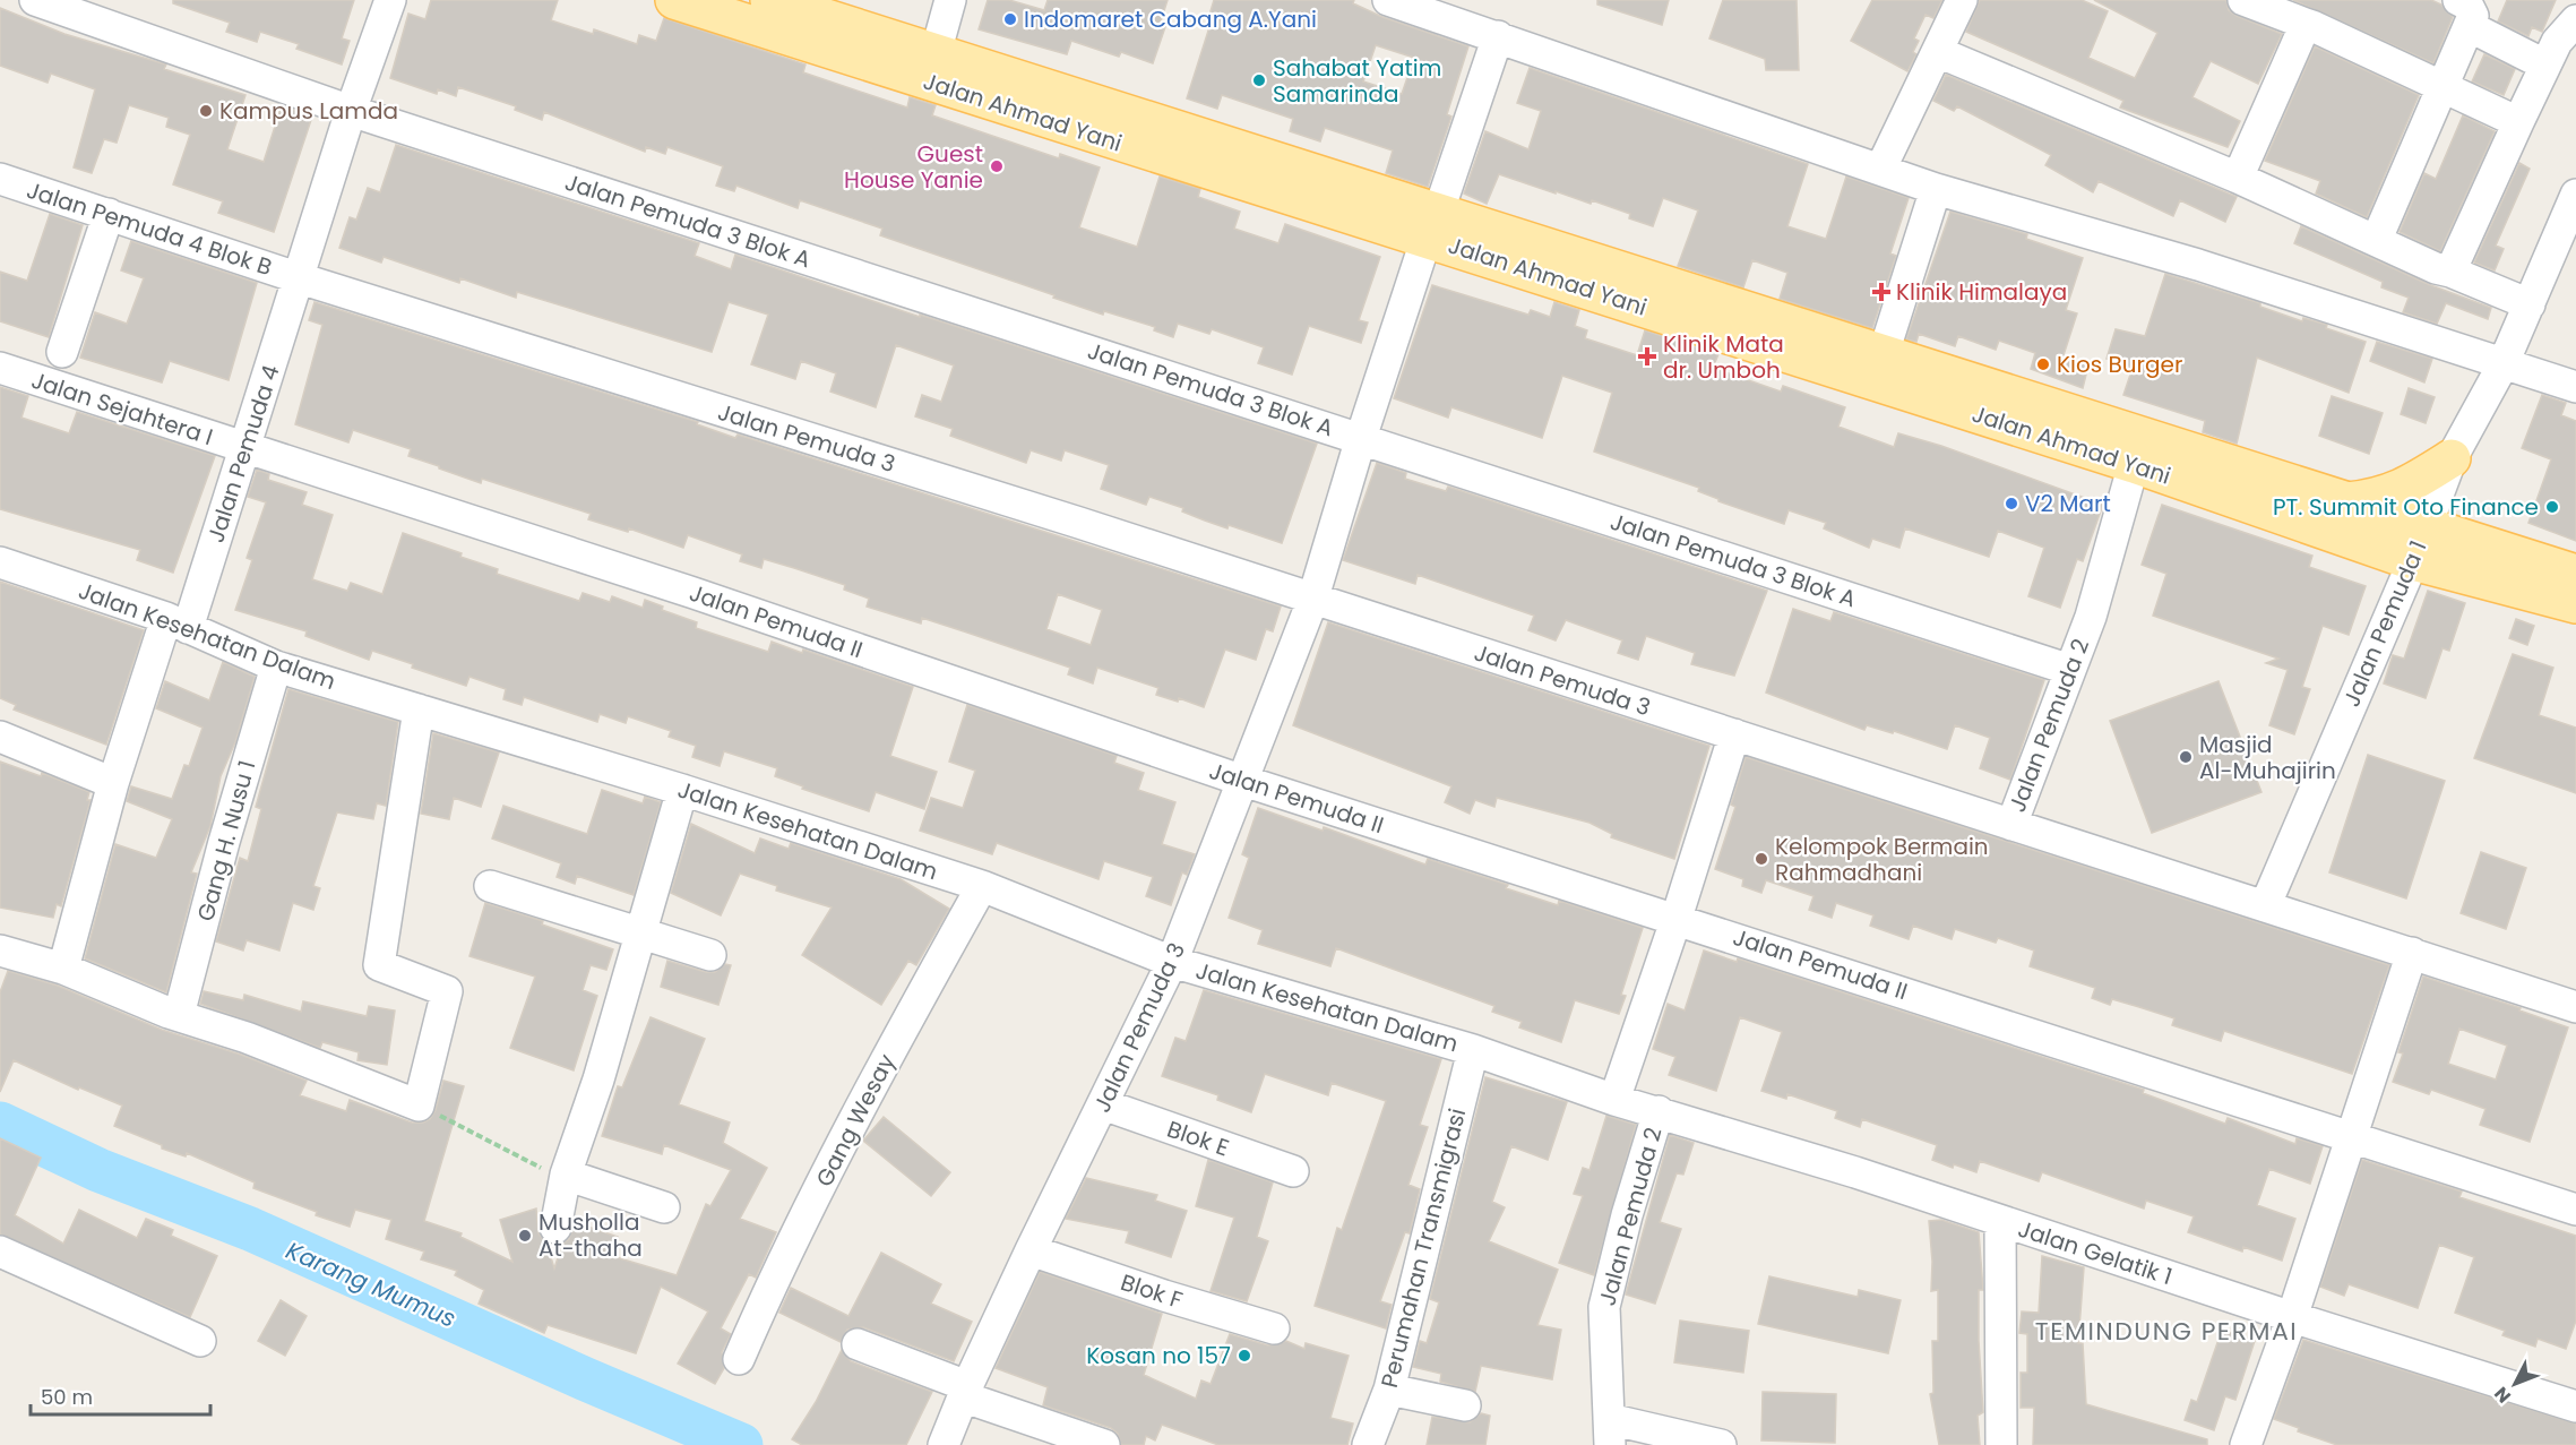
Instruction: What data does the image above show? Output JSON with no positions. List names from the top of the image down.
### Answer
{
  "streets": {
    "main road": ["Jalan Ahmad Yani"],
    "street": [
      "Jalan Pemuda 3 Blok A",
      "Jalan Pemuda 4 Blok B",
      "Jalan Sejahtera I",
      "Jalan Pemuda 3",
      "Jalan Pemuda 4",
      "Jalan Pemuda II",
      "Jalan Pemuda 1",
      "Jalan Kesehatan Dalam",
      "Jalan Pemuda 2",
      "Gang H. Nusu 1",
      "Gang Wesay",
      "Blok E",
      "Perumahan Transmigrasi",
      "Jalan Gelatik 1",
      "Blok F"
    ]
  },
  "crossings": [
    ["Jalan Ahmad Yani", "Jalan Pemuda 3"],
    ["Jalan Ahmad Yani", "Jalan Pemuda 1"],
    ["Jalan Ahmad Yani", "Jalan Pemuda 2"],
    ["Jalan Pemuda 3 Blok A", "Jalan Pemuda 3"],
    ["Jalan Pemuda 3 Blok A", "Jalan Pemuda 4"],
    ["Jalan Pemuda 3 Blok A", "Jalan Pemuda 2"],
    ["Jalan Pemuda 4 Blok B", "Jalan Pemuda 3"],
    ["Jalan Pemuda 4 Blok B", "Jalan Pemuda 4"],
    ["Jalan Sejahtera I", "Jalan Pemuda 4"],
    ["Jalan Sejahtera I", "Jalan Pemuda II"],
    ["Jalan Pemuda 3", "Jalan Pemuda 4"],
    ["Jalan Pemuda 3", "Jalan Pemuda II"],
    ["Jalan Pemuda 3", "Jalan Kesehatan Dalam"],
    ["Jalan Pemuda 3", "Jalan Pemuda 2"],
    ["Jalan Pemuda 3", "Blok E"],
    ["Jalan Pemuda 3", "Blok F"],
    ["Jalan Pemuda 4", "Jalan Pemuda II"],
    ["Jalan Pemuda 4", "Jalan Kesehatan Dalam"],
    ["Jalan Kesehatan Dalam", "Gang H. Nusu 1"],
    ["Jalan Kesehatan Dalam", "Gang Wesay"],
    ["Jalan Kesehatan Dalam", "Perumahan Transmigrasi"],
    ["Jalan Kesehatan Dalam", "Jalan Gelatik 1"],
    ["Jalan Pemuda 2", "Jalan Gelatik 1"]
  ],
  "districts": ["TEMINDUNG PERMAI"],
  "water": ["Karang Mumus"],
  "places": {
    "other": [
      "Indomaret Cabang A.Yani",
      "Sahabat Yatim Samarinda",
      "Kampus Lamda",
      "Guest House Yanie",
      "Kios Burger",
      "V2 Mart",
      "PT. Summit Oto Finance",
      "Masjid Al-Muhajirin",
      "Kelompok Bermain Rahmadhani",
      "Musholla At-thaha",
      "Kosan no 157"
    ],
    "health": ["Klinik Himalaya", "Klinik Mata dr. Umboh"]
  },
  "scale_bar": "50 m",
  "north": "bottom left"
}
